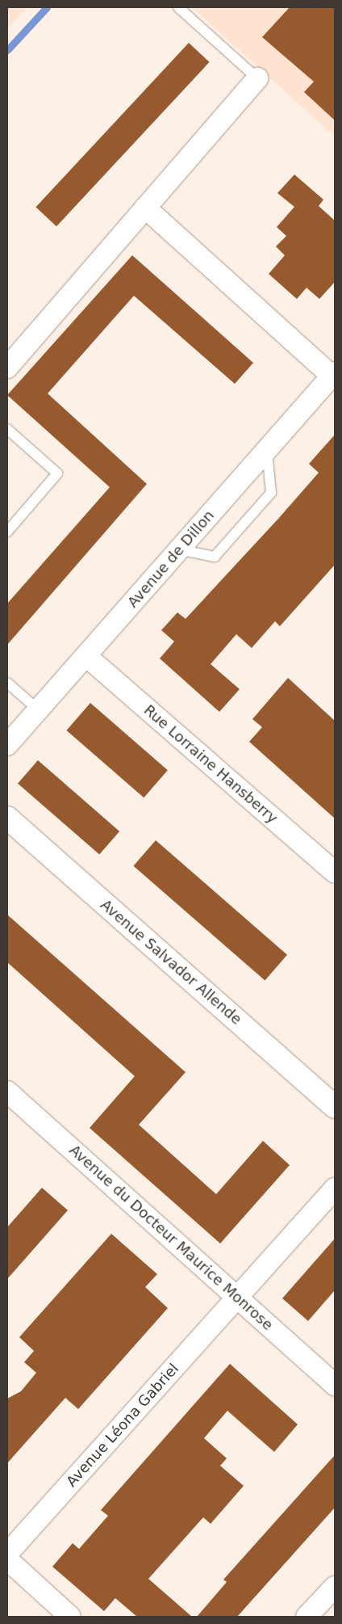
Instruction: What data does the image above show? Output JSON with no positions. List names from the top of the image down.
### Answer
{
  "streets": {
    "main road": ["Avenue Salvador Allende"],
    "street": [
      "Avenue de Dillon",
      "Rue Lorraine Hansberry",
      "Avenue du Docteur Maurice Monrose",
      "Avenue Léona Gabriel"
    ]
  },
  "crossings": [
    ["Avenue de Dillon", "Rue Lorraine Hansberry"],
    ["Avenue du Docteur Maurice Monrose", "Avenue Léona Gabriel"]
  ]
}
